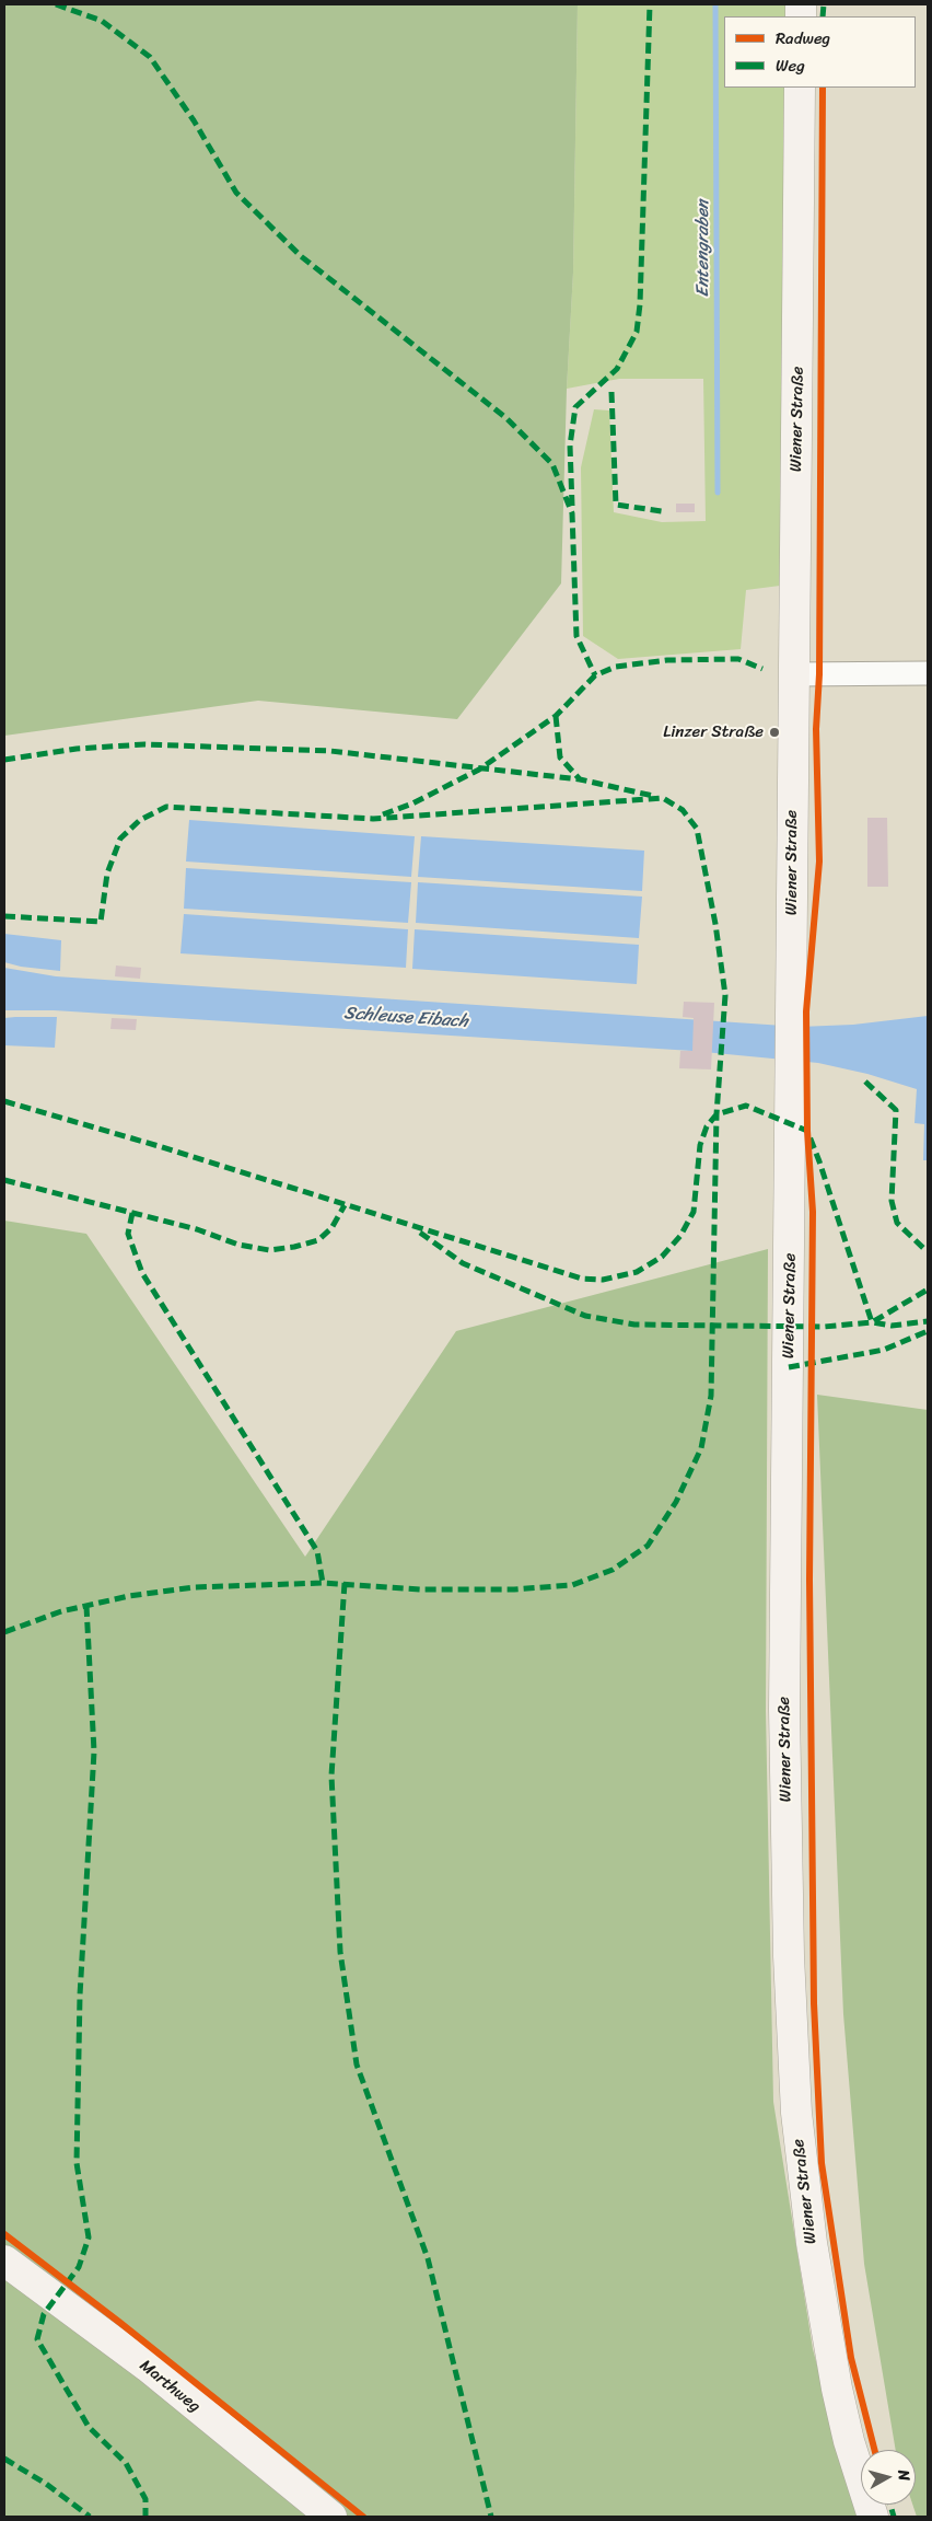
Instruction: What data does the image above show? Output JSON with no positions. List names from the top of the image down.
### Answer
{
  "streets": {
    "main road": ["Wiener Straße", "Marthweg"]
  },
  "water": ["Entengraben", "Schleuse Eibach"],
  "places": ["Linzer Straße"],
  "legend": ["Radweg", "Weg"],
  "north": "right"
}
